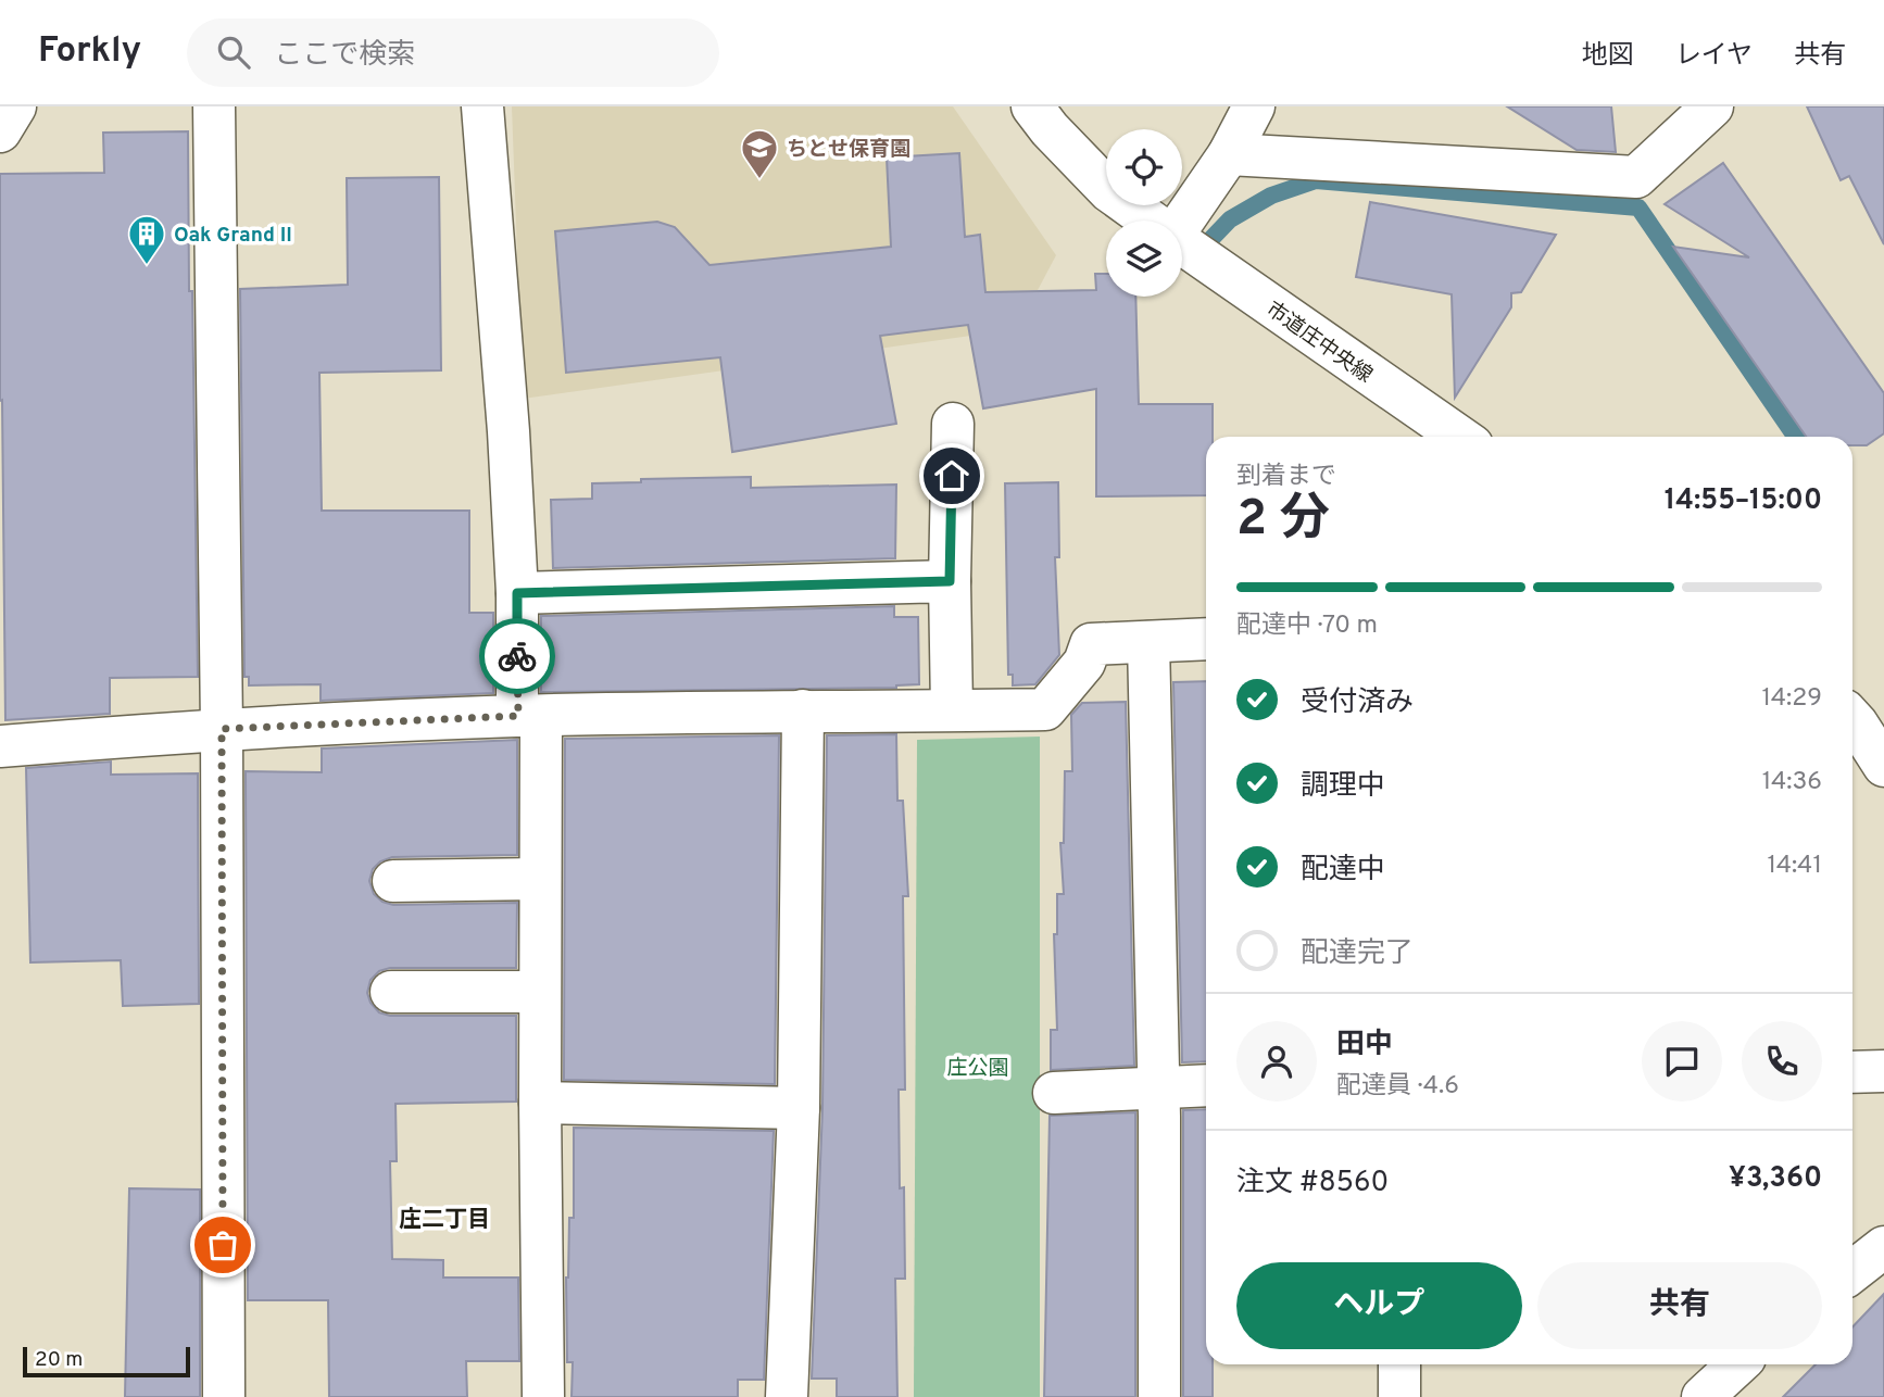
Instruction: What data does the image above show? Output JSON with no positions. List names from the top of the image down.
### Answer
{
  "streets": {
    "street": ["市道庄中央線"]
  },
  "districts": ["庄二丁目"],
  "parks": ["庄公園"],
  "places": {
    "school or university": ["ちとせ保育園"],
    "building": ["Oak Grand II"]
  },
  "scale_bar": "20 m",
  "page": {
    "header": "Forkly",
    "search": "ここで検索",
    "nav": ["地図", "レイヤ", "共有"],
    "heading": ["2 分", "到着まで", "14:55–15:00"],
    "panel": [
      "田中",
      "配達員 · 4.6",
      "注文 #8560",
      "¥3,360"
    ],
    "bar": "配達中 · 70 m",
    "list": [
      ["受付済み", "14:29"],
      ["調理中", "14:36"],
      ["配達中", "14:41"],
      "配達完了"
    ],
    "buttons": ["ヘルプ", "共有"],
    "scale": "20 m"
  }
}
